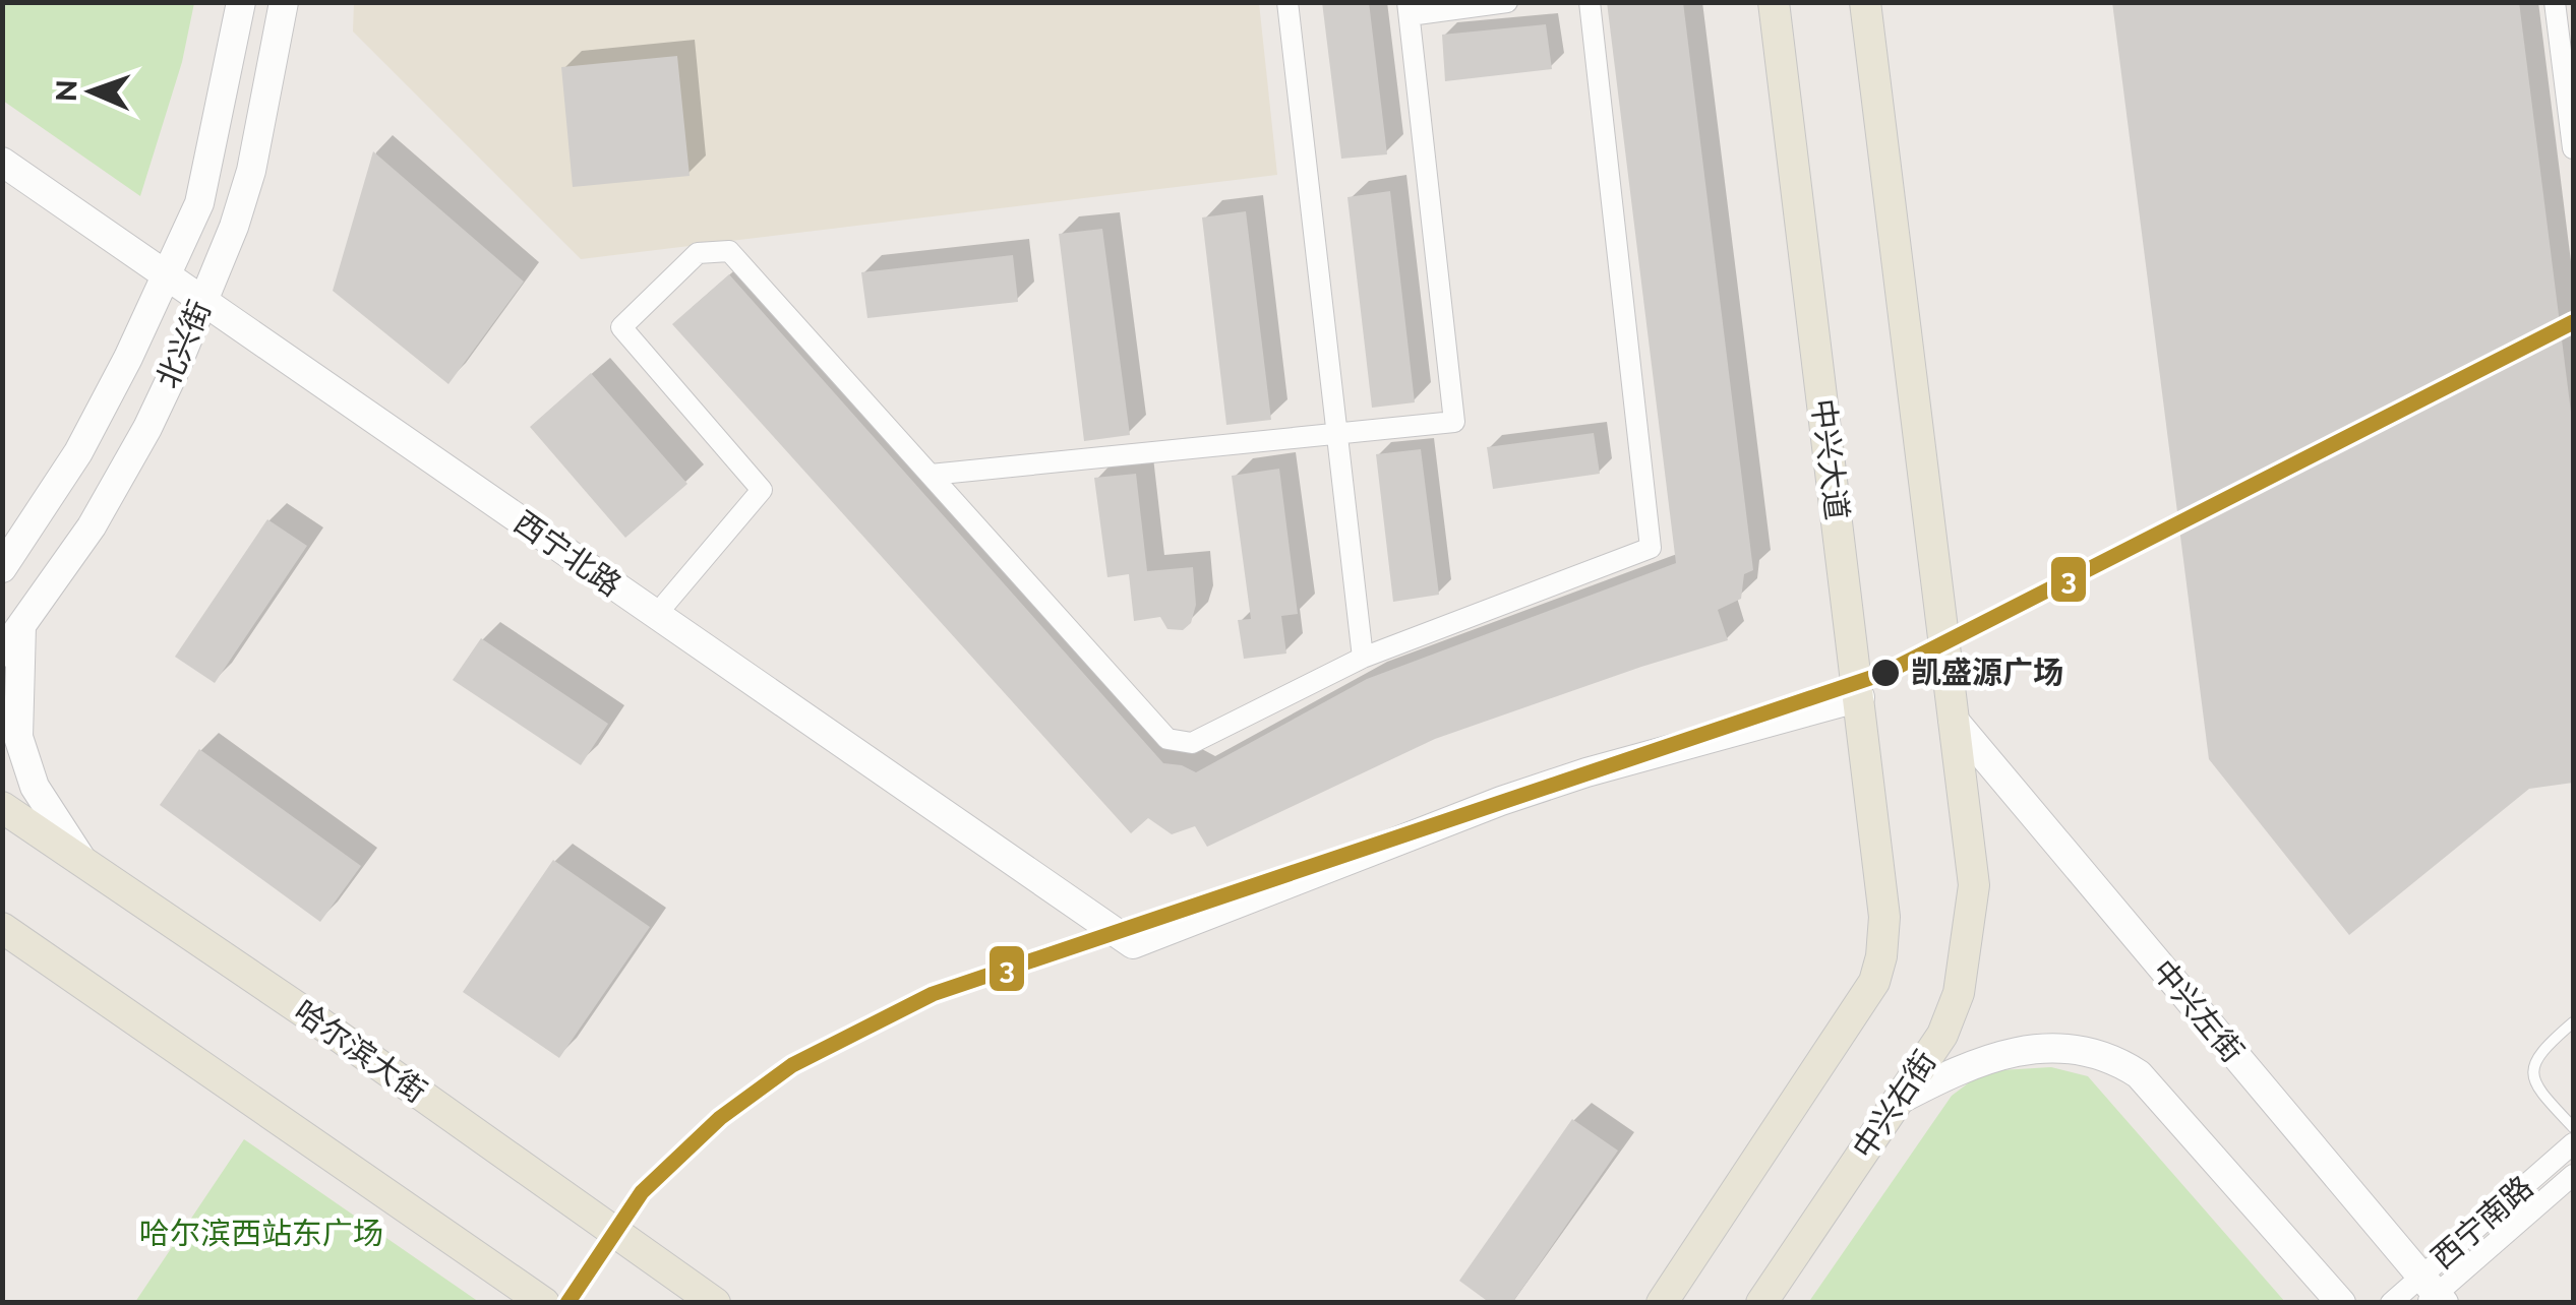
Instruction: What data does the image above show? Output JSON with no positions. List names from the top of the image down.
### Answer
{
  "streets": {
    "main road": [
      "北兴街",
      "中兴大道",
      "西宁北路",
      "中兴左街",
      "哈尔滨大街",
      "中兴右街"
    ],
    "street": ["西宁南路"]
  },
  "crossings": [
    ["北兴街", "西宁北路"],
    ["中兴大道", "西宁北路"],
    ["中兴左街", "中兴右街"],
    ["中兴左街", "西宁南路"]
  ],
  "parks": ["哈尔滨西站东广场"],
  "places": ["凯盛源广场"],
  "lines": ["transit line 3"],
  "north": "left"
}
